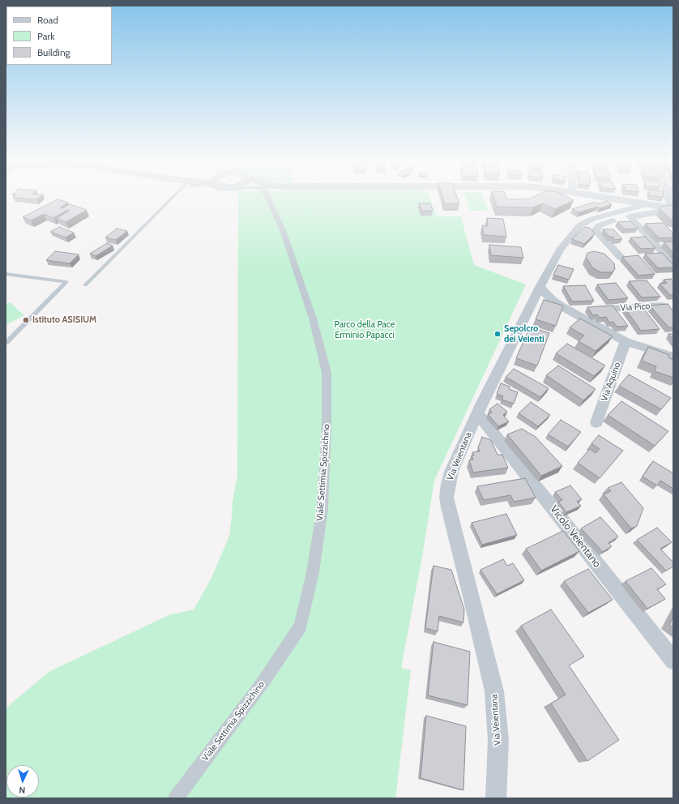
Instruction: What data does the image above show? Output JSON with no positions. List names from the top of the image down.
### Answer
{
  "streets": {
    "street": [
      "Via Pico",
      "Via Aquino",
      "Via Veientana",
      "Viale Settimia Spizzichino",
      "Vicolo Veientano"
    ]
  },
  "crossings": [
    ["Via Veientana", "Vicolo Veientano"]
  ],
  "parks": ["Parco della Pace Erminio Papacci"],
  "places": ["Istituto ASISIUM", "Sepolcro dei Veienti"],
  "legend": ["Road", "Park", "Building"],
  "north": "bottom"
}
